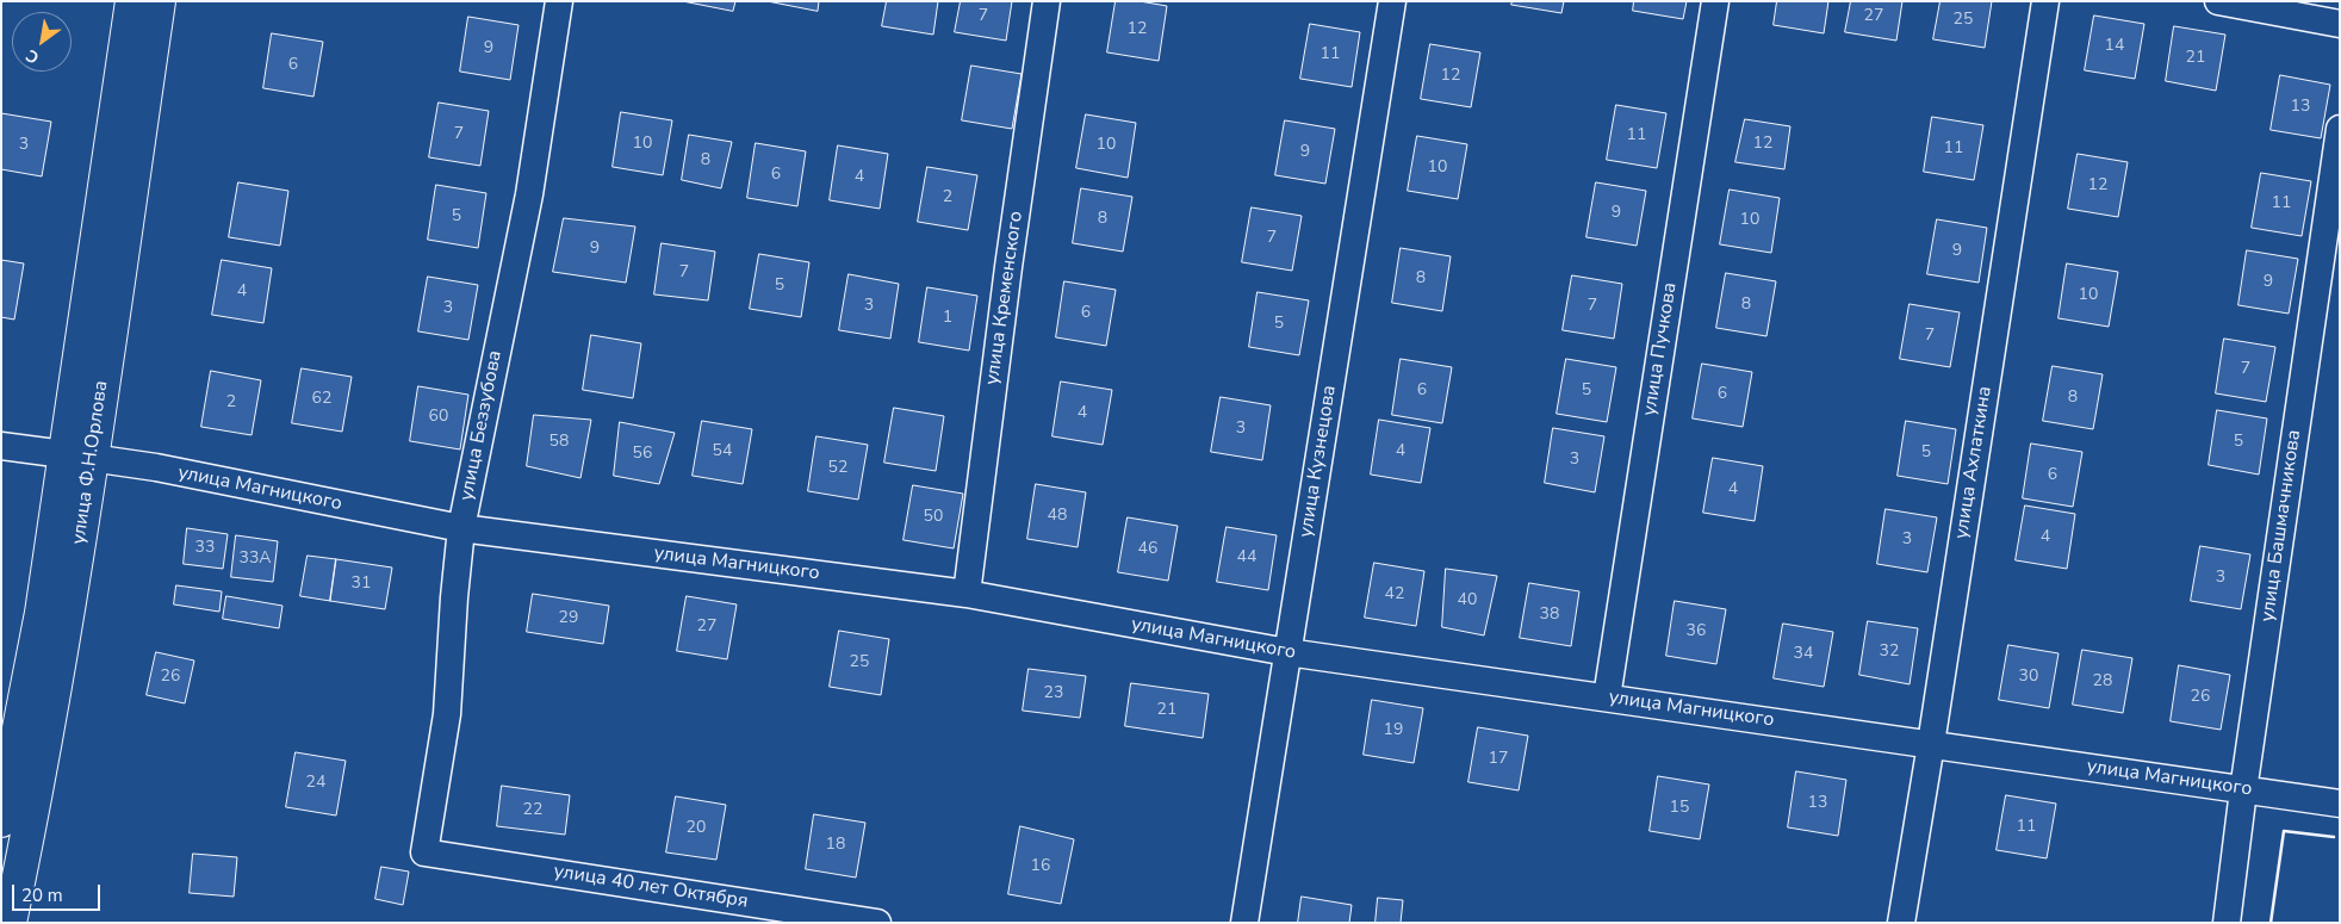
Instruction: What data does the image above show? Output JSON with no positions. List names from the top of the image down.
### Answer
{
  "streets": {
    "main road": ["улица Ф.Н.Орлова"],
    "street": [
      "улица Кременского",
      "улица Пучкова",
      "улица Беззубова",
      "улица Кузнецова",
      "улица Ахлаткина",
      "улица Магницкого",
      "улица Башмачникова",
      "улица 40 лет Октября"
    ]
  },
  "crossings": [
    ["улица Кременского", "улица Магницкого"],
    ["улица Пучкова", "улица Магницкого"],
    ["улица Беззубова", "улица Магницкого"],
    ["улица Беззубова", "улица 40 лет Октября"],
    ["улица Кузнецова", "улица Магницкого"],
    ["улица Ф.Н.Орлова", "улица Магницкого"],
    ["улица Ахлаткина", "улица Магницкого"],
    ["улица Магницкого", "улица Башмачникова"]
  ],
  "house_numbers": [
    "7",
    "27",
    "25",
    "12",
    "14",
    "9",
    "11",
    "21",
    "6",
    "12",
    "13",
    "7",
    "11",
    "10",
    "12",
    "3",
    "10",
    "11",
    "9",
    "8",
    "10",
    "6",
    "4",
    "12",
    "2",
    "11",
    "9",
    "5",
    "8",
    "10",
    "7",
    "9",
    "9",
    "7",
    "8",
    "9",
    "5",
    "4",
    "10",
    "8",
    "3",
    "7",
    "3",
    "6",
    "1",
    "5",
    "7",
    "7",
    "6",
    "5",
    "6",
    "8",
    "62",
    "2",
    "4",
    "60",
    "3",
    "58",
    "5",
    "54",
    "4",
    "5",
    "56",
    "3",
    "52",
    "6",
    "4",
    "48",
    "50",
    "4",
    "3",
    "33",
    "46",
    "44",
    "33А",
    "3",
    "31",
    "42",
    "40",
    "38",
    "29",
    "27",
    "36",
    "32",
    "34",
    "25",
    "26",
    "30",
    "28",
    "23",
    "26",
    "21",
    "19",
    "17",
    "24",
    "13",
    "15",
    "22",
    "11",
    "20",
    "18",
    "16"
  ],
  "scale_bar": "20 m",
  "north": "bottom left"
}
